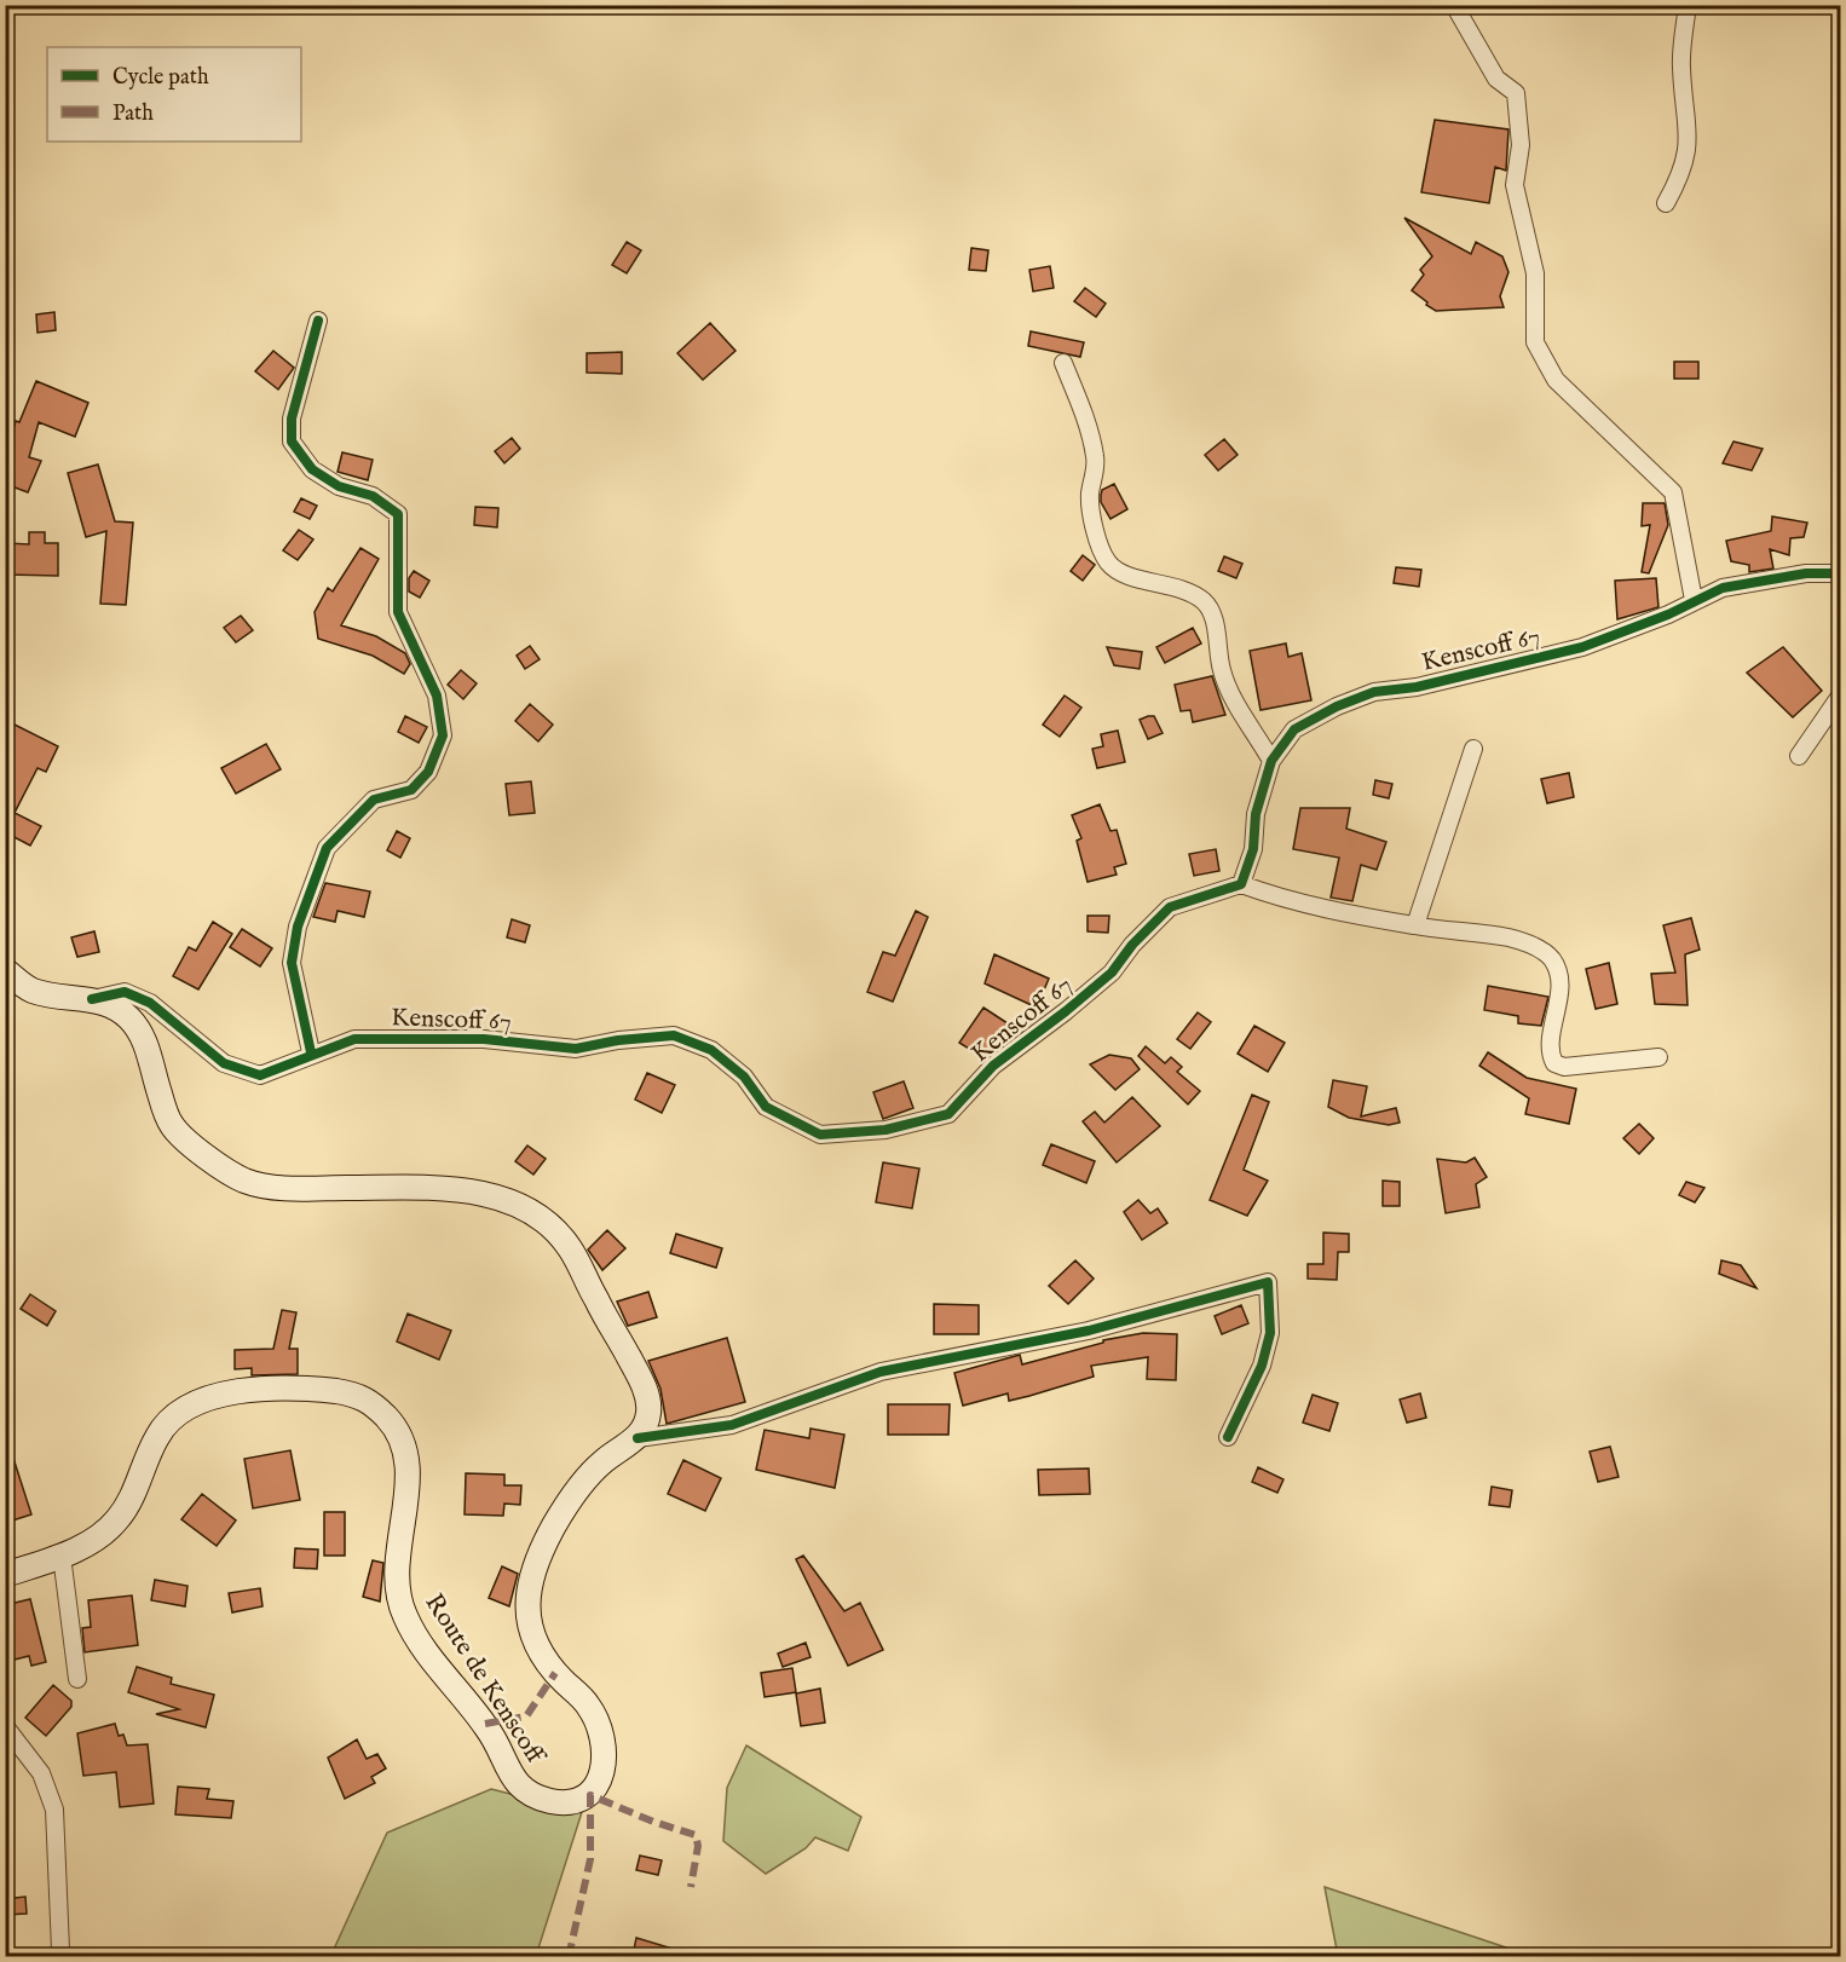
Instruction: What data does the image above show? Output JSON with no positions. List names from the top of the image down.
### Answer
{
  "streets": {
    "main road": ["Route de Kenscoff"],
    "street": ["Kenscoff 67"]
  },
  "legend": ["Cycle path", "Path"]
}
